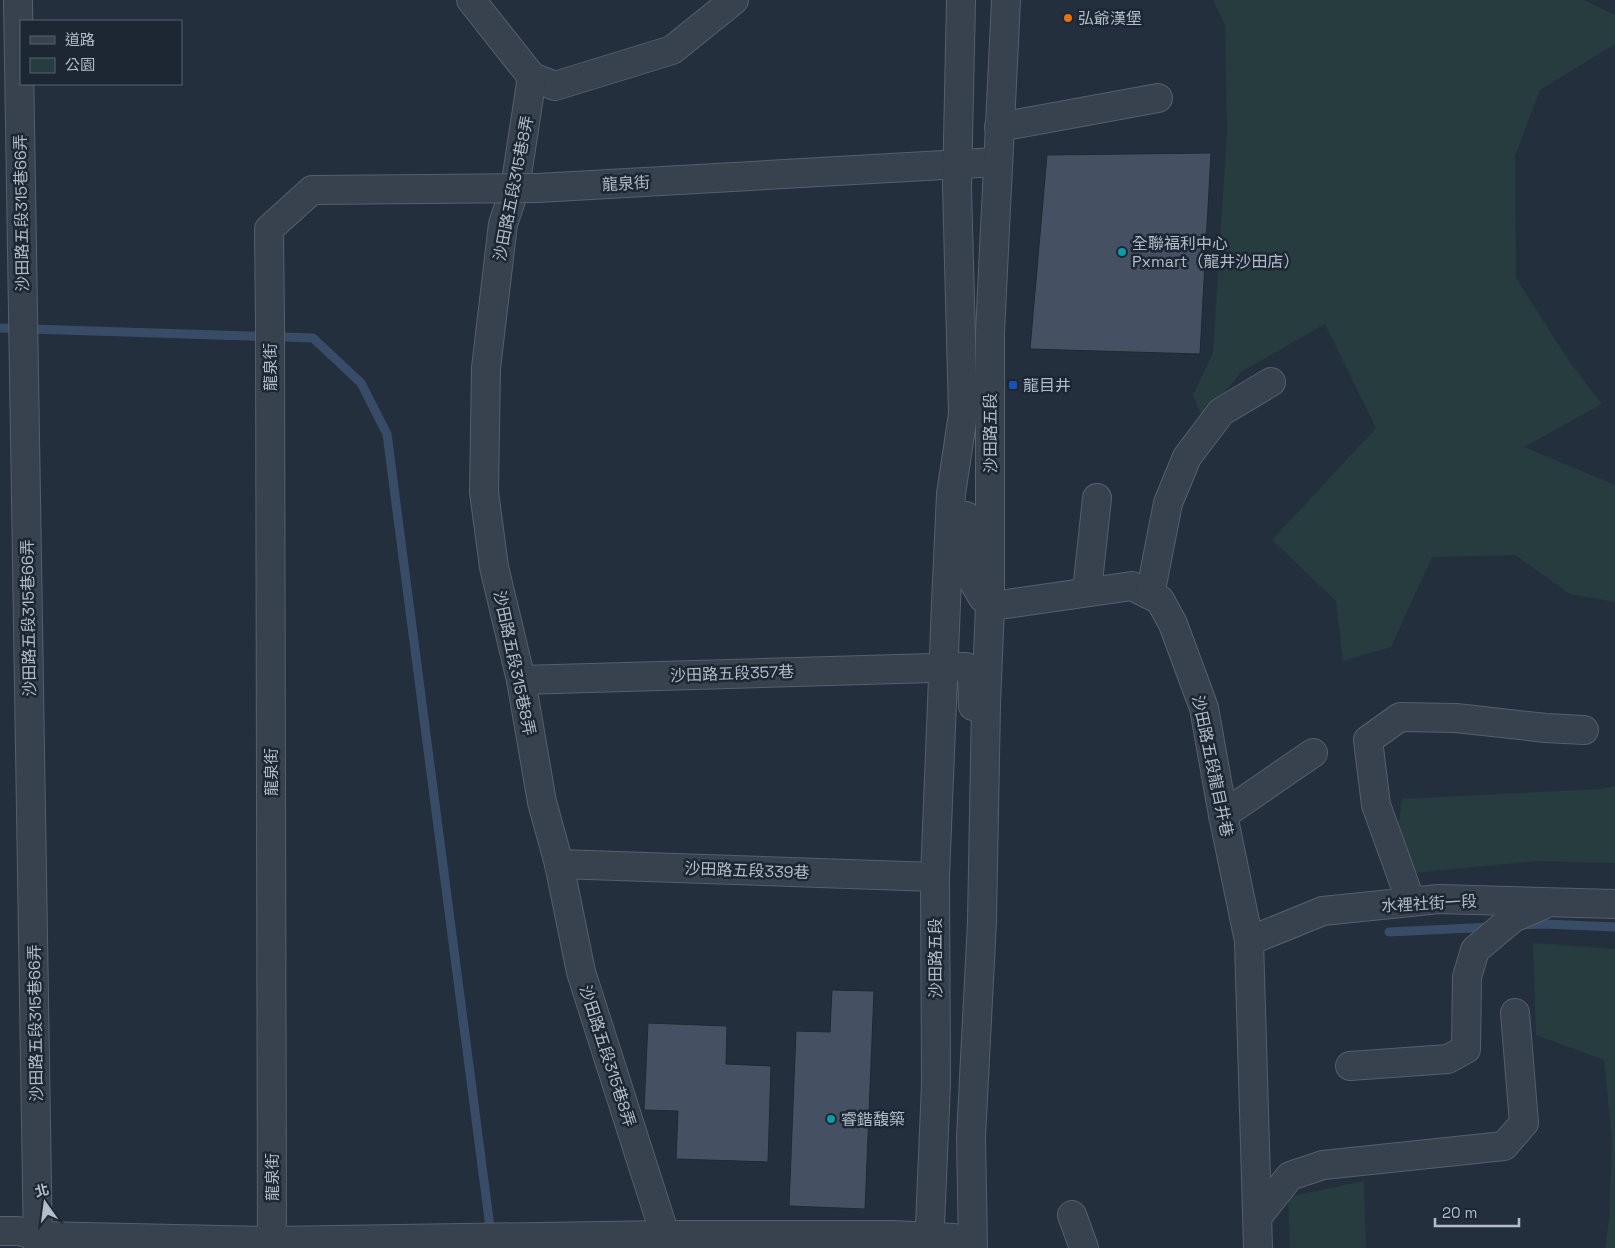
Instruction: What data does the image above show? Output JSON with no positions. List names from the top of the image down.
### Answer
{
  "streets": {
    "street": [
      "龍泉街",
      "沙田路五段315巷8弄",
      "沙田路五段315巷66弄",
      "沙田路五段",
      "沙田路五段357巷",
      "沙田路五段龍目井巷",
      "沙田路五段339巷",
      "水裡社街一段"
    ]
  },
  "crossings": [
    ["龍泉街", "沙田路五段"],
    ["沙田路五段315巷8弄", "沙田路五段357巷"],
    ["沙田路五段315巷8弄", "沙田路五段339巷"],
    ["沙田路五段", "沙田路五段357巷"],
    ["沙田路五段", "沙田路五段龍目井巷"],
    ["沙田路五段", "沙田路五段339巷"],
    ["沙田路五段龍目井巷", "水裡社街一段"]
  ],
  "places": {
    "other": ["弘爺漢堡", "全聯福利中心 Pxmart（龍井沙田店）", "睿鍇馥築"],
    "transit": ["龍目井"]
  },
  "legend": ["道路", "公園"],
  "scale_bar": "20 m",
  "north": "top"
}
